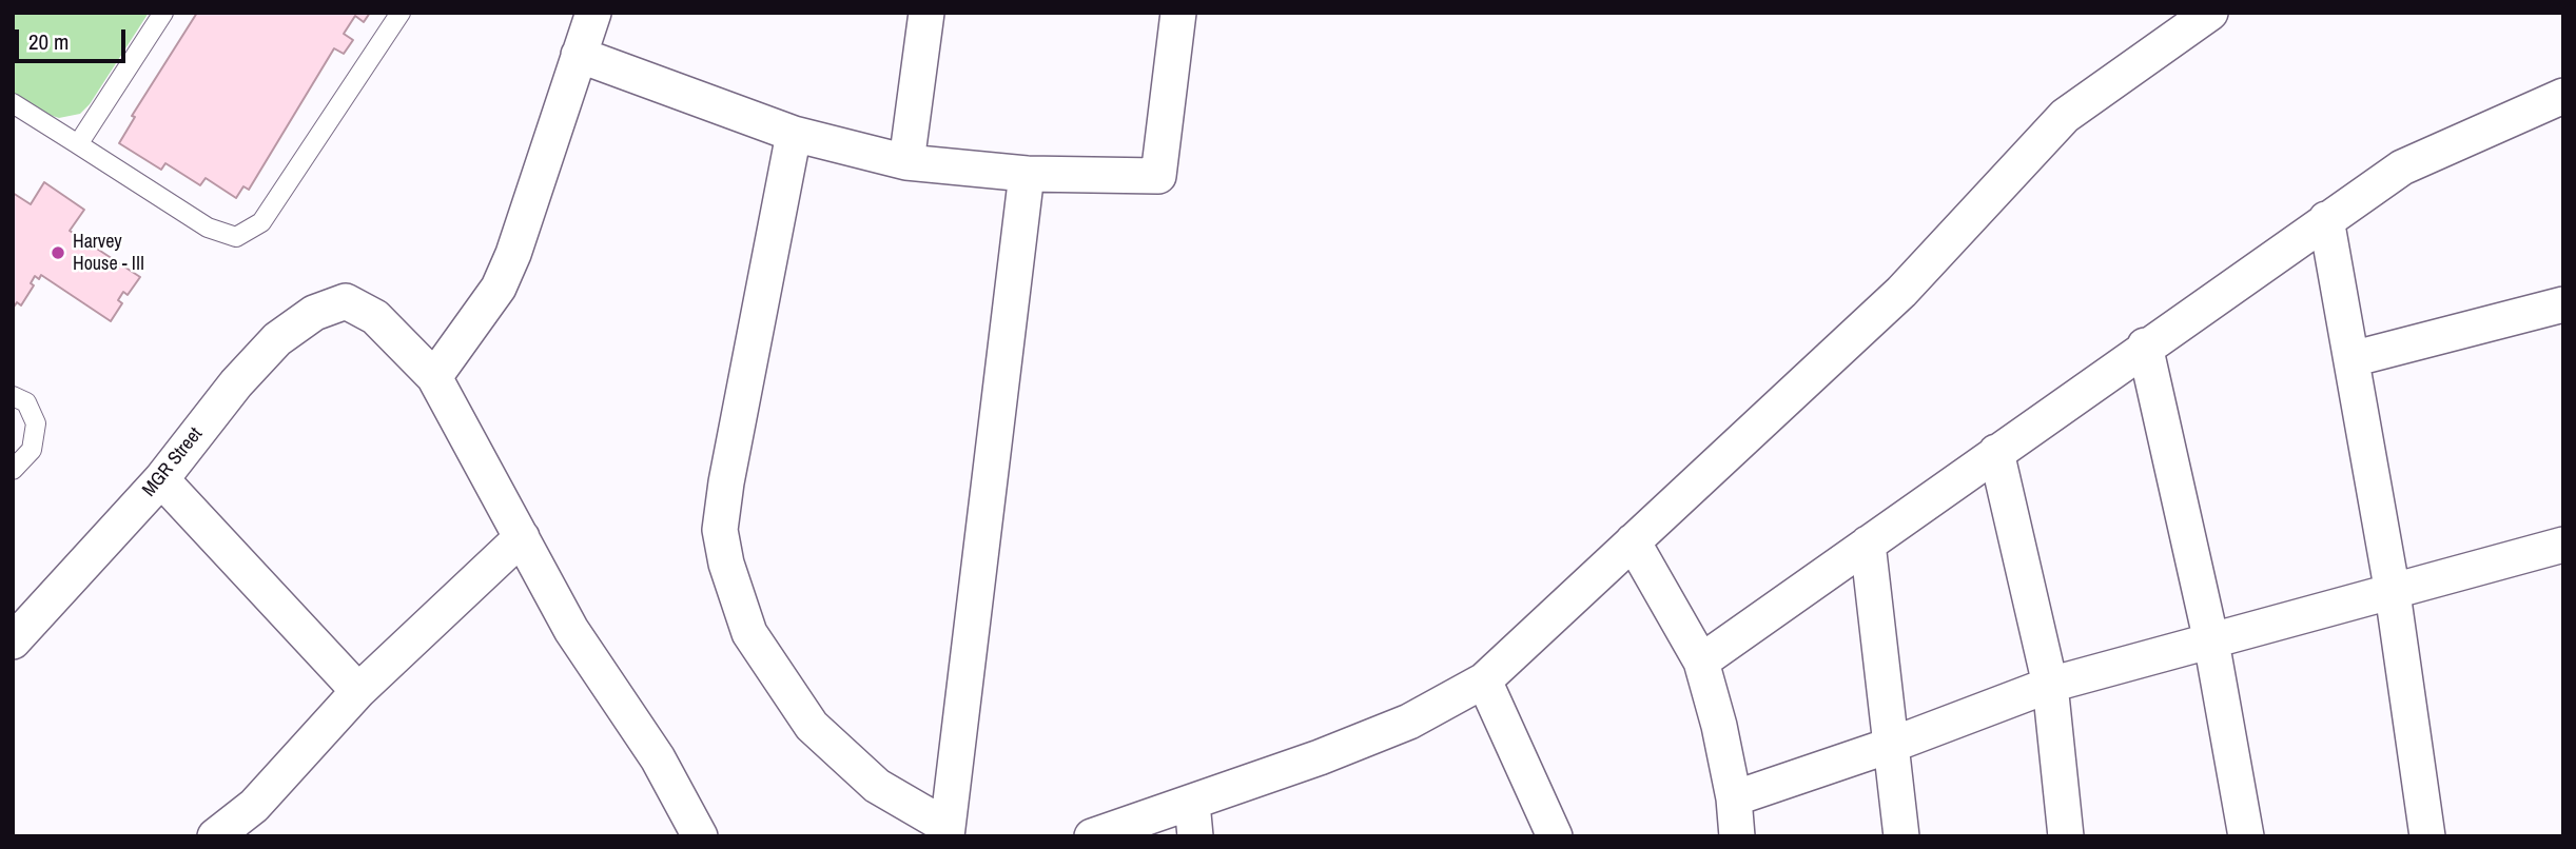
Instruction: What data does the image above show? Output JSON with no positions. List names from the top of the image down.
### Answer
{
  "streets": {
    "street": ["MGR Street"]
  },
  "places": ["Harvey House - III"],
  "scale_bar": "20 m"
}
